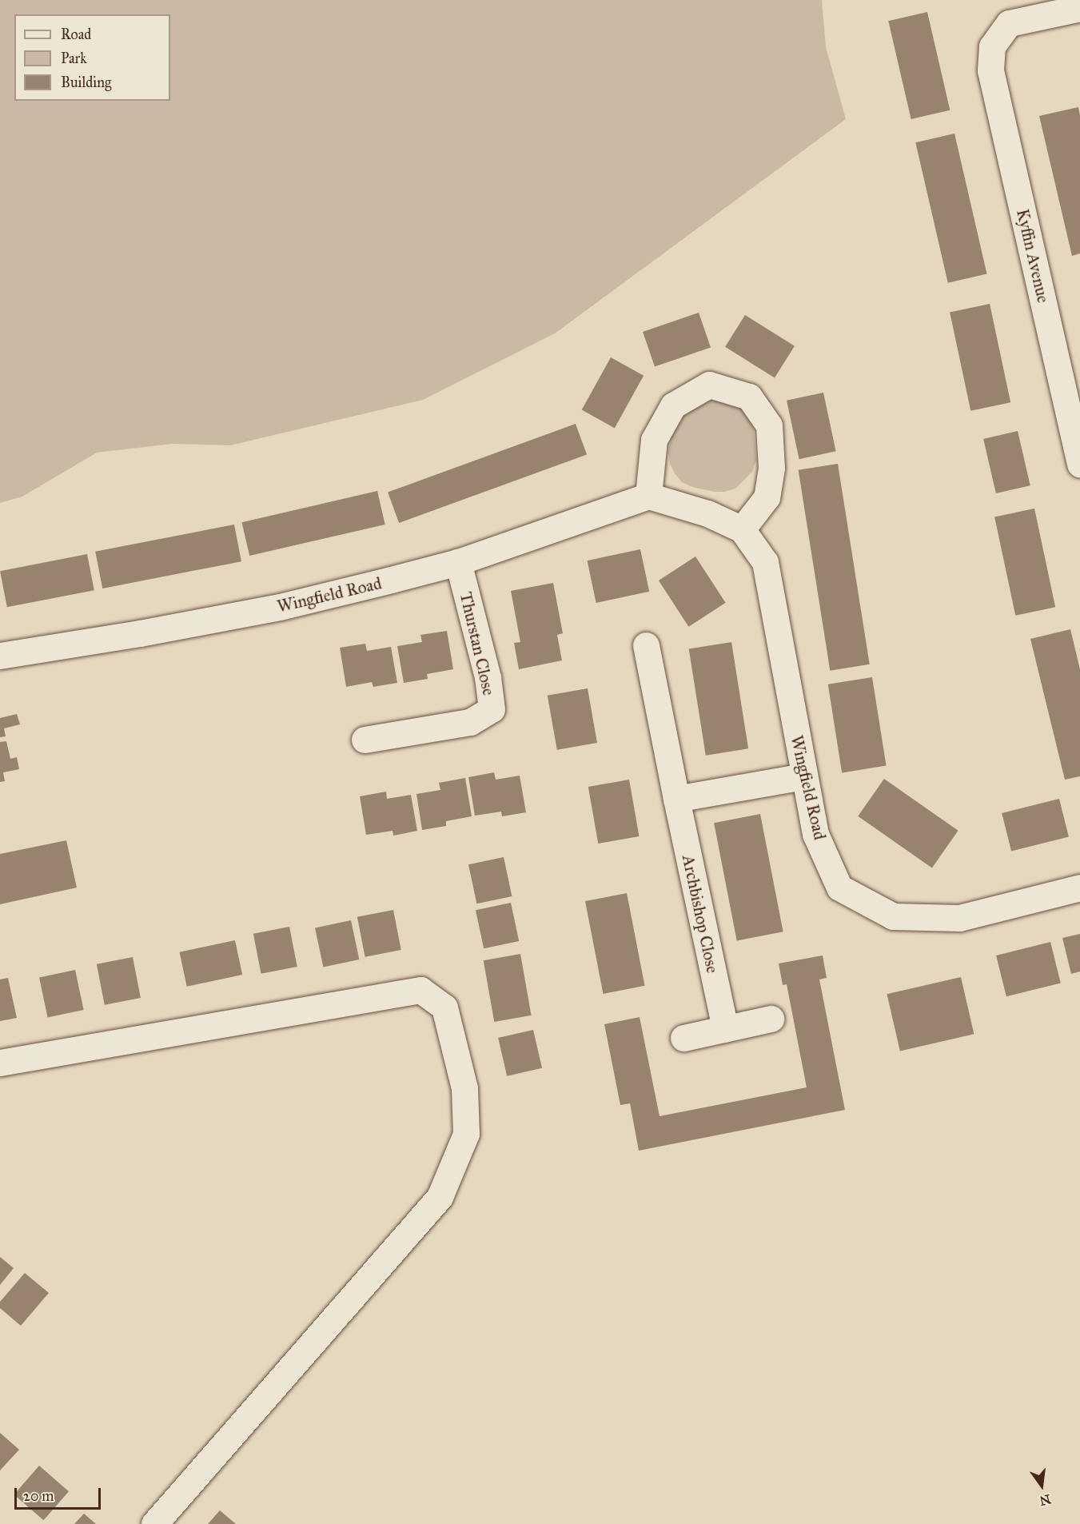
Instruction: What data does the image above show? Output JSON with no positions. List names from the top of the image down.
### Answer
{
  "streets": {
    "street": [
      "Kyffin Avenue",
      "Wingfield Road",
      "Thurstan Close",
      "Archbishop Close"
    ]
  },
  "crossings": [
    ["Wingfield Road", "Thurstan Close"]
  ],
  "legend": ["Road", "Park", "Building"],
  "scale_bar": "20 m",
  "north": "bottom"
}
